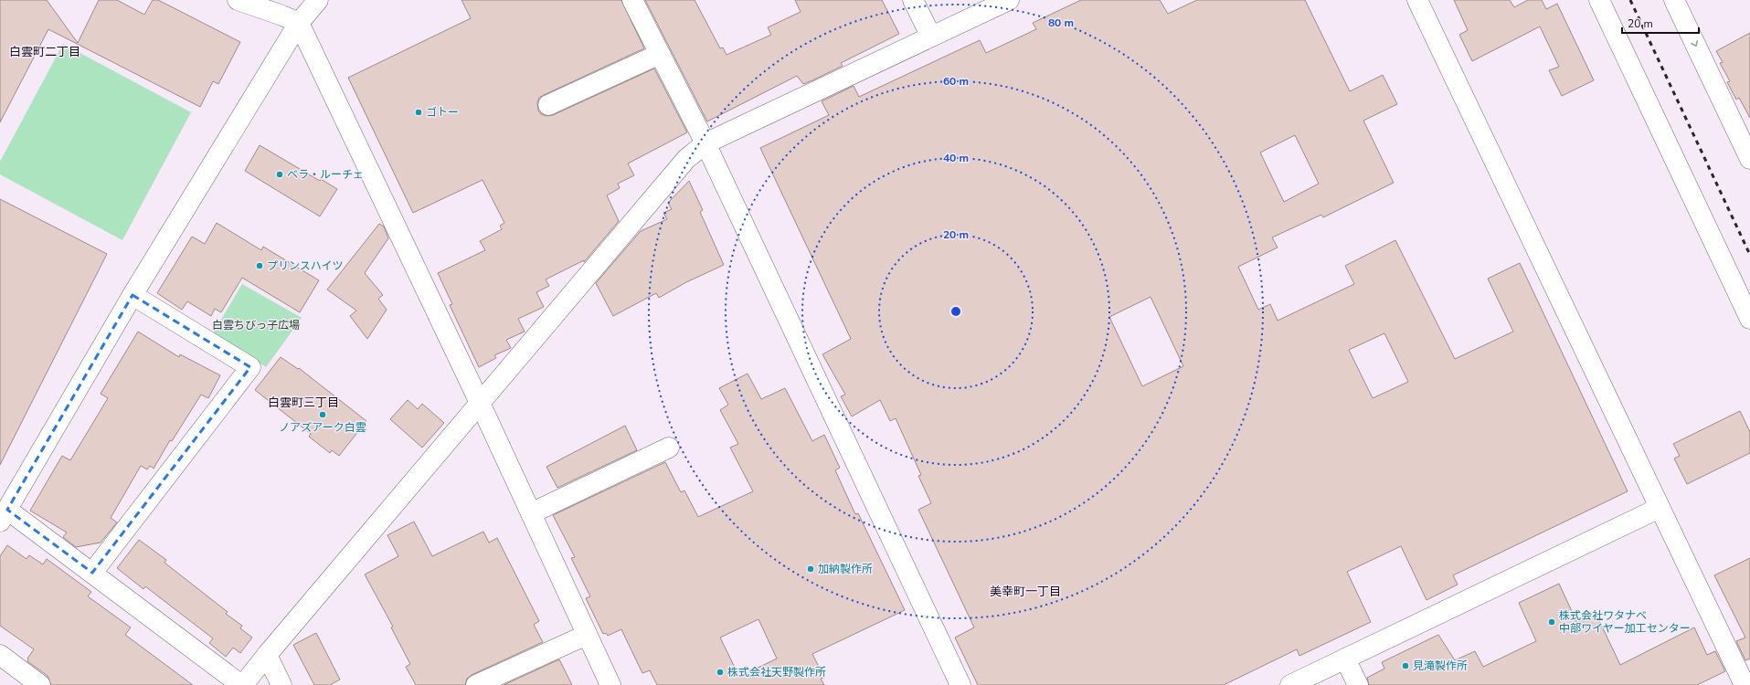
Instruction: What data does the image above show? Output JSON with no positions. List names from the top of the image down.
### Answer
{
  "districts": ["白雲町二丁目", "白雲町三丁目", "美幸町一丁目"],
  "parks": ["白雲ちびっ子広場"],
  "places": [
    "ゴトー",
    "ベラ・ルーチェ",
    "プリンスハイツ",
    "ノアズアーク白雲",
    "加納製作所",
    "株式会社ワタナベ 中部ワイヤー加工センター",
    "見滝製作所",
    "株式会社天野製作所"
  ],
  "scale_bar": "20 m",
  "rings": [
    "80 m",
    "60 m",
    "40 m",
    "20 m"
  ]
}
